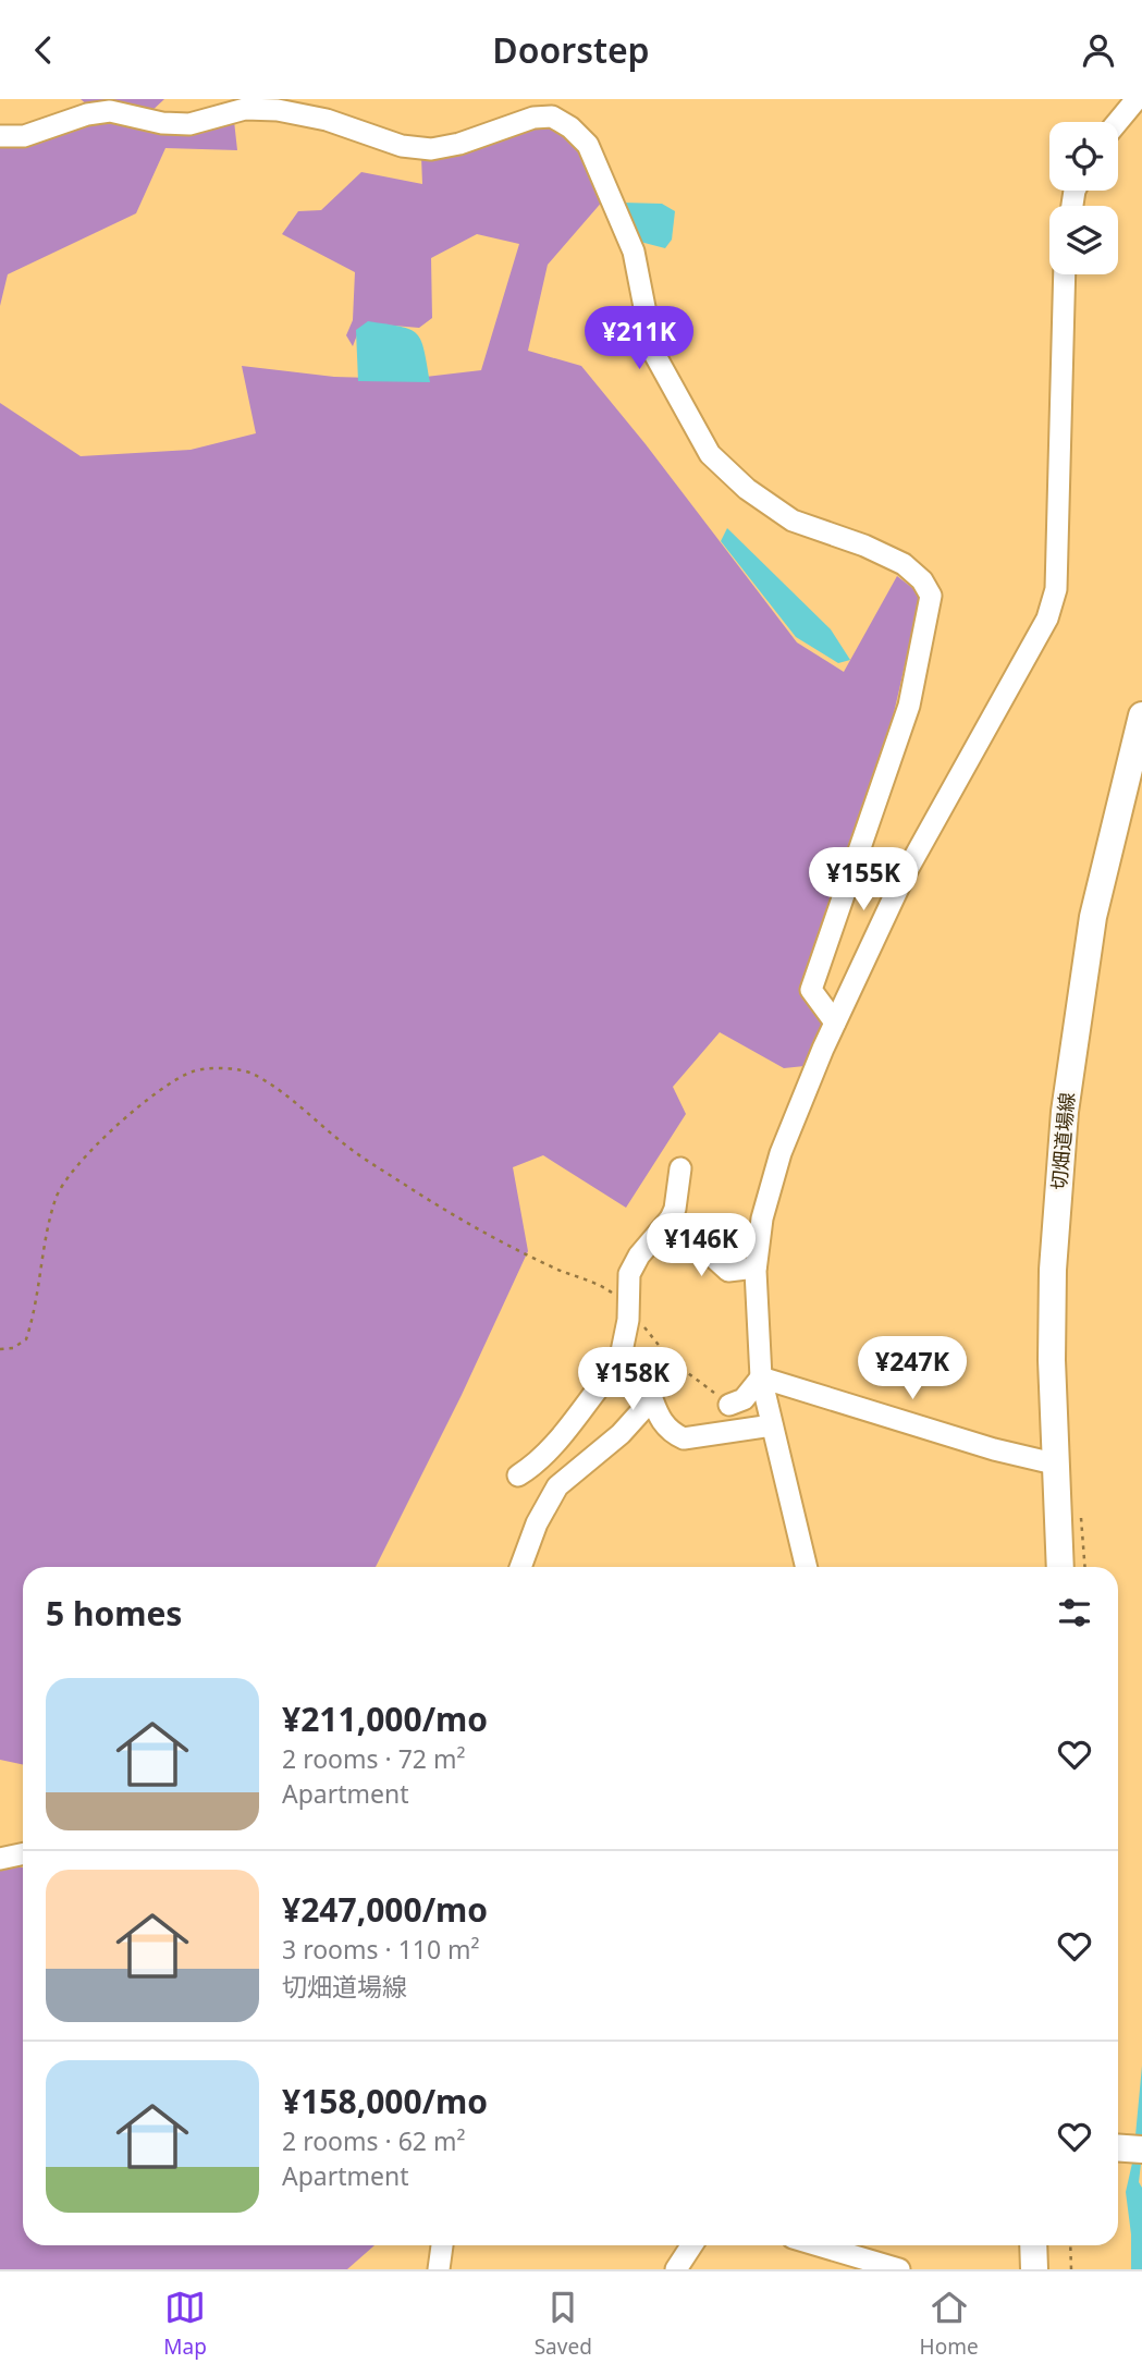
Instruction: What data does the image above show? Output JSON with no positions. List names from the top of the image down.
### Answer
{
  "streets": {
    "main road": ["切畑道場線"]
  },
  "page": {
    "header": "Doorstep",
    "price": [
      "¥211K",
      "¥155K",
      "¥146K",
      "¥247K",
      "¥158K"
    ],
    "heading": "5 homes",
    "list": [
      {
        "name": "¥211,000/mo",
        "note": "2 rooms · 72 m² · Apartment"
      },
      {
        "name": "¥247,000/mo",
        "note": "3 rooms · 110 m² · 切畑道場線"
      },
      {
        "name": "¥158,000/mo",
        "note": "2 rooms · 62 m² · Apartment"
      }
    ],
    "tabs": ["Map", "Saved", "Home"]
  }
}
